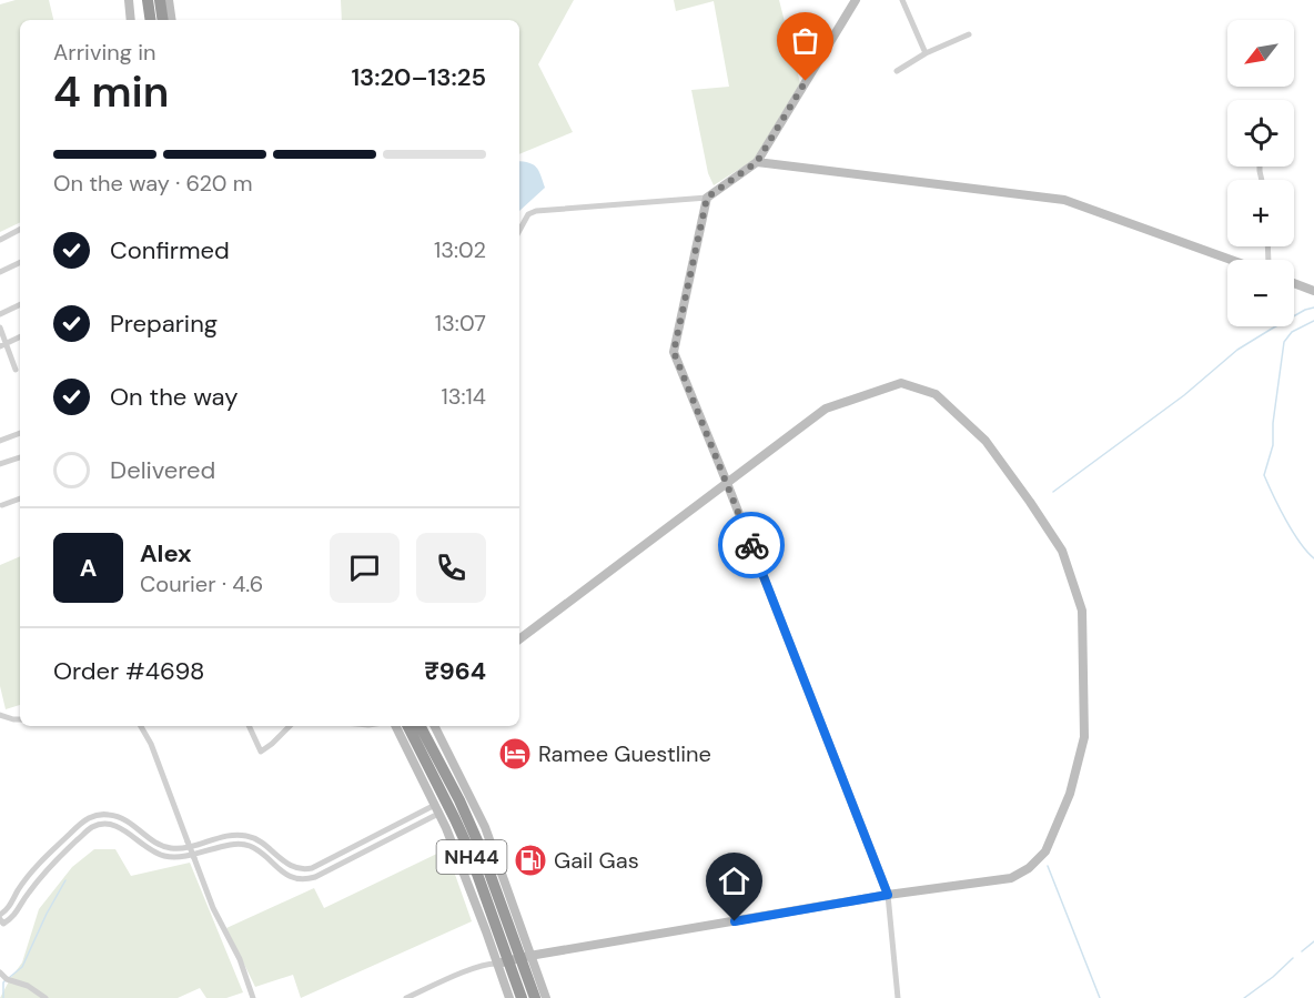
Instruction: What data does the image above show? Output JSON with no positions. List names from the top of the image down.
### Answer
{
  "streets": {
    "highway": ["NH44"]
  },
  "places": {
    "hotel": ["Ramee Guestline"],
    "fuel station": ["Gail Gas"]
  },
  "north": "bottom left",
  "page": {
    "map_buttons": ["+", "−"],
    "heading": ["4 min", "Arriving in", "13:20–13:25"],
    "panel": [
      "Alex",
      "Courier · 4.6",
      "Order #4698",
      "₹964"
    ],
    "bar": "On the way · 620 m",
    "list": [
      ["Confirmed", "13:02"],
      ["Preparing", "13:07"],
      ["On the way", "13:14"],
      "Delivered"
    ],
    "round": "A"
  }
}
